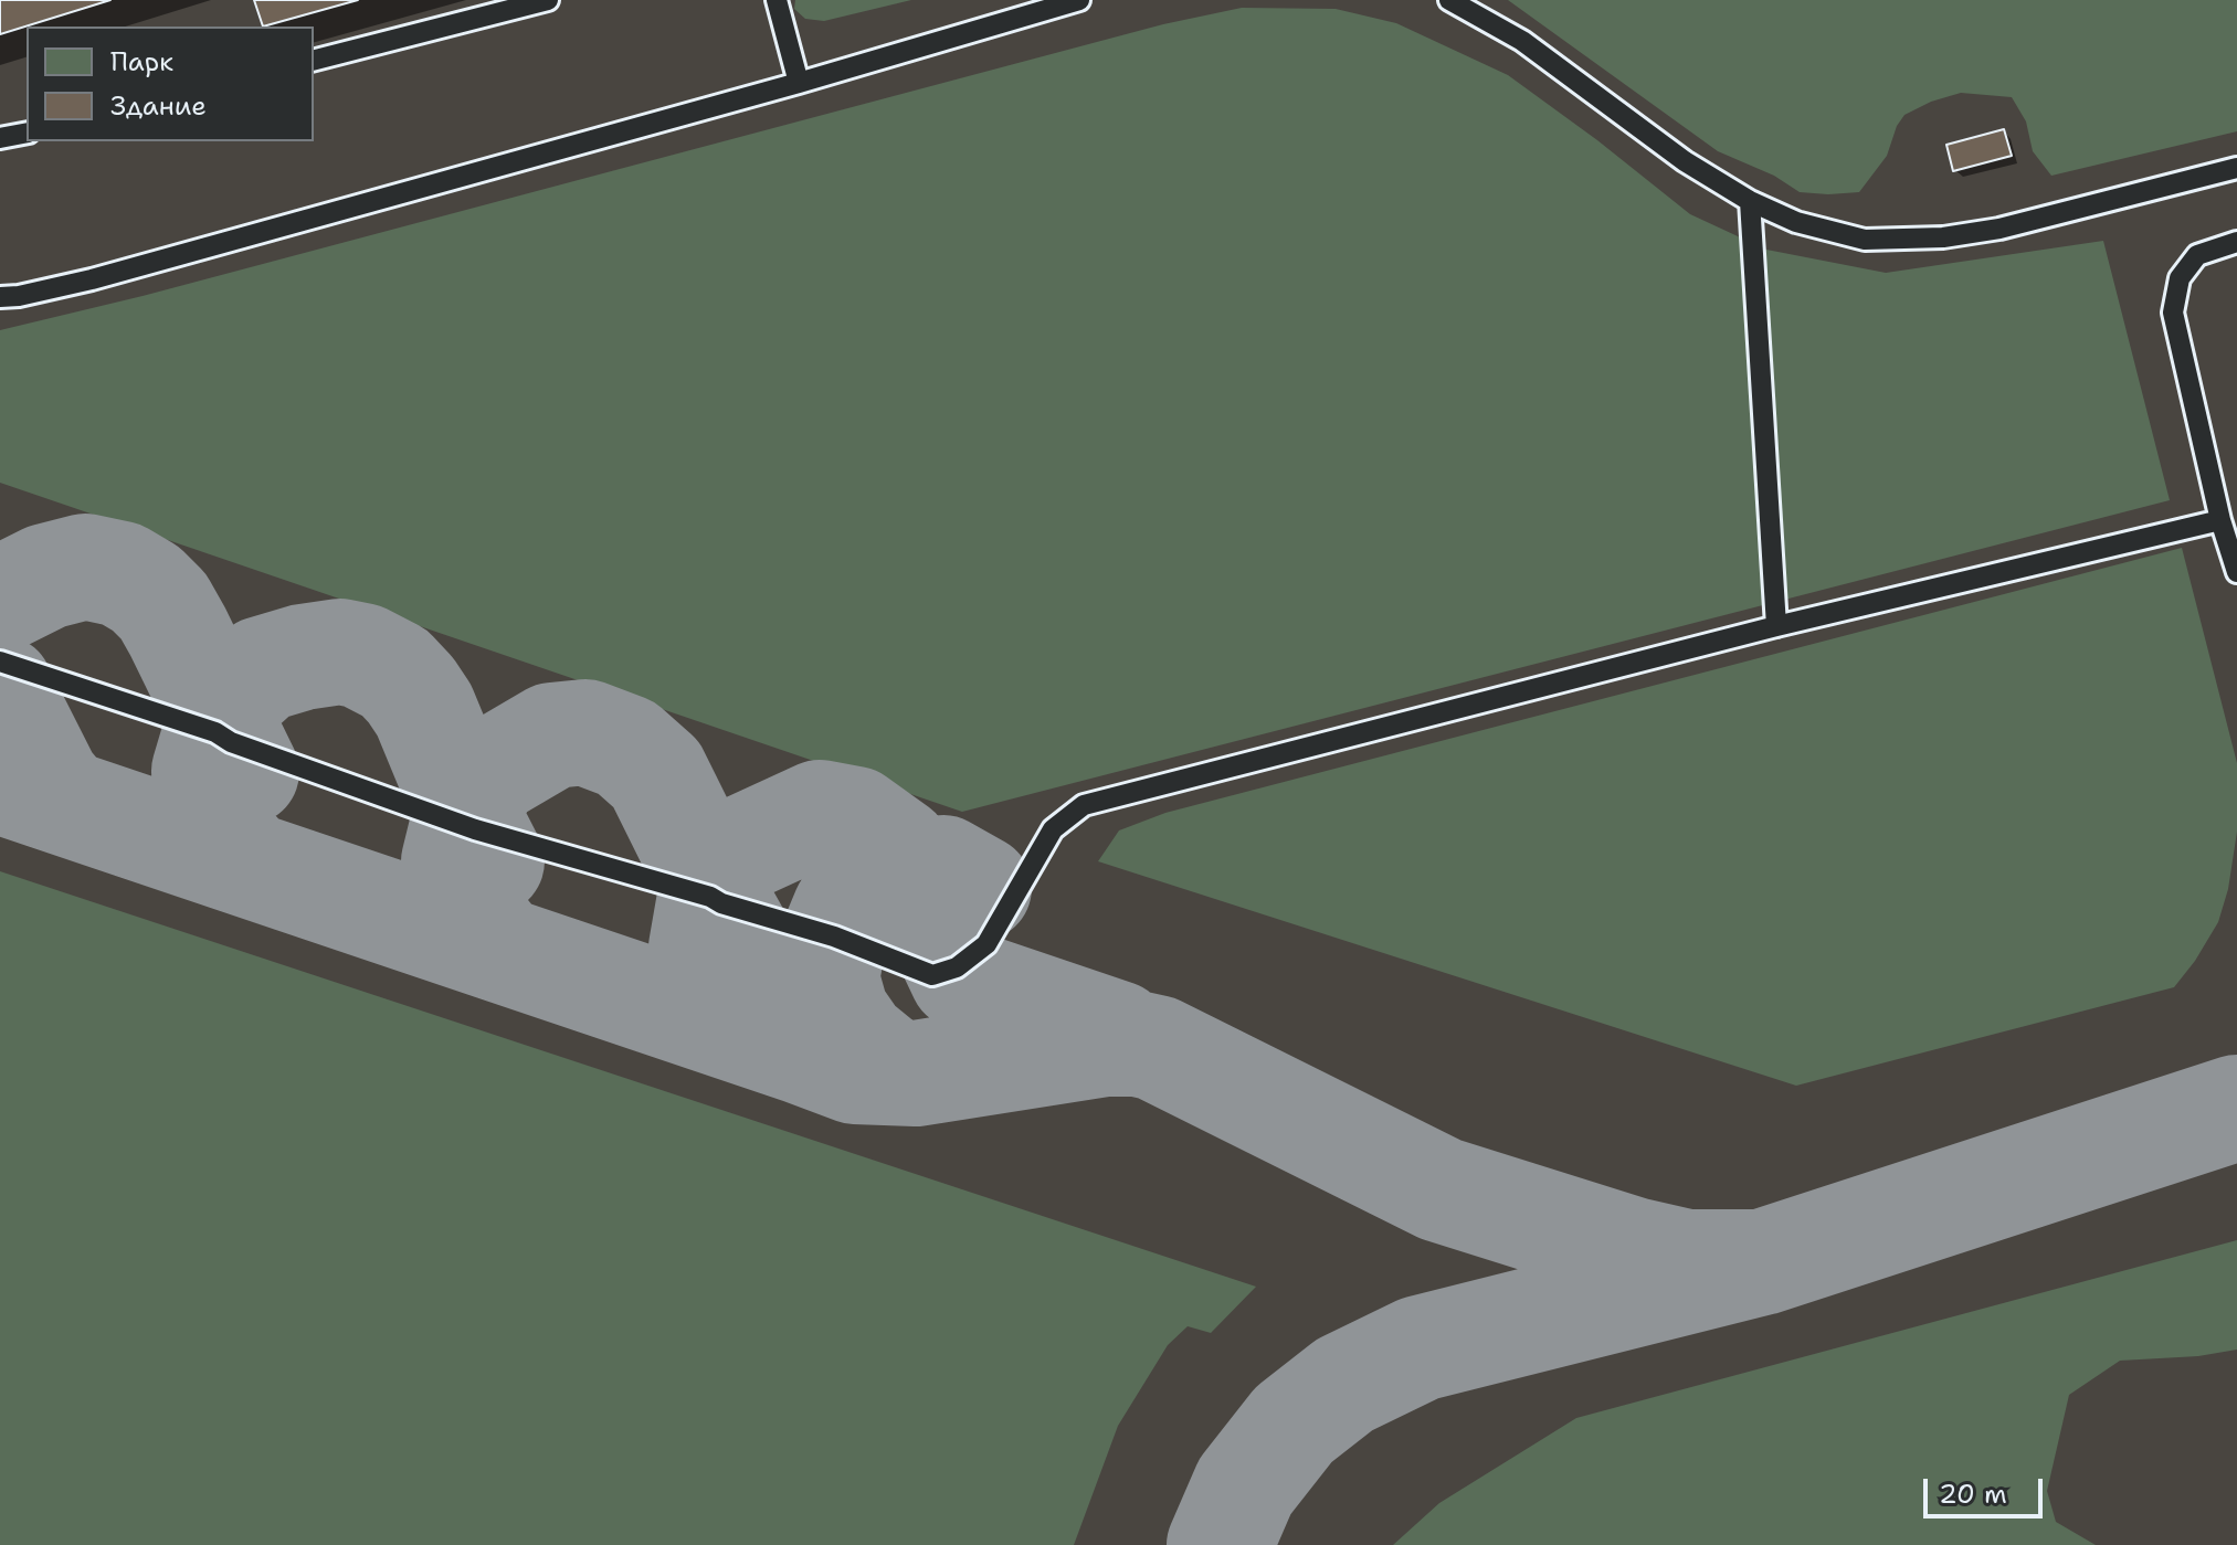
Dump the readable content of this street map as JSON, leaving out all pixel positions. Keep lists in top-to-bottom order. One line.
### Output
{"legend":["Парк","Здание"],"scale_bar":"20 m"}
